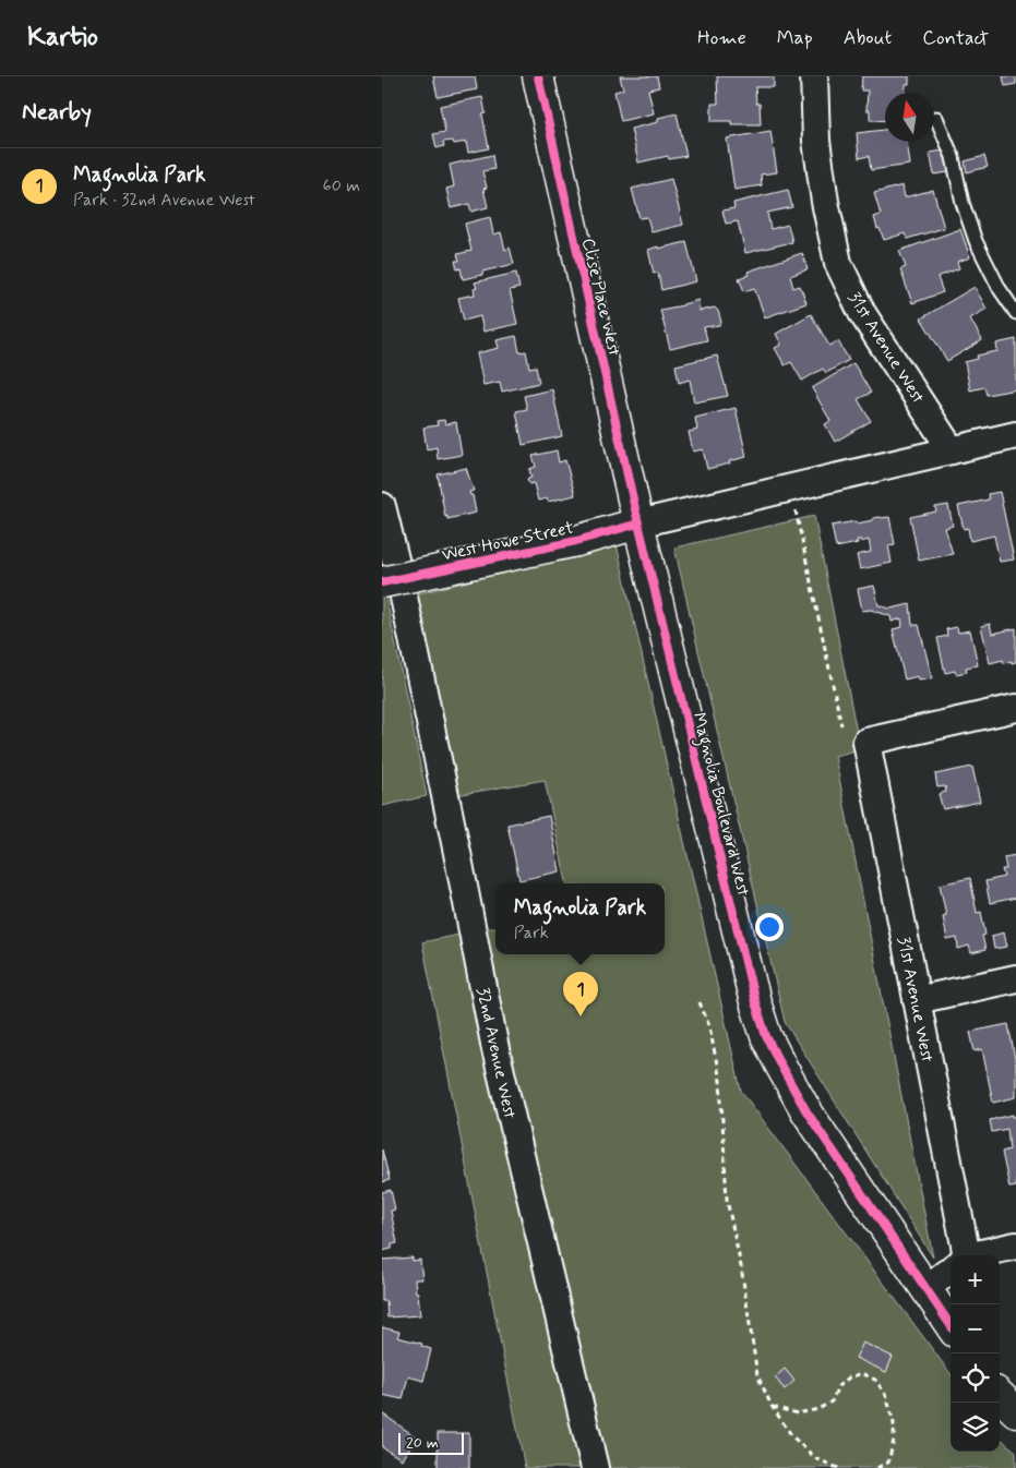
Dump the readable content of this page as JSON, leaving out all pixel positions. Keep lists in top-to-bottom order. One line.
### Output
{"streets":{"main road":["Clise Place West","West Howe Street","Magnolia Boulevard West"],"street":["31st Avenue West","32nd Avenue West"]},"crossings":[["Clise Place West","West Howe Street"],["Clise Place West","Magnolia Boulevard West"],["31st Avenue West","West Howe Street"],["West Howe Street","Magnolia Boulevard West"]],"scale_bar":"20 m","north":"top","page":{"header":"Kartio","nav":["Home","Map","About","Contact"],"heading":"Nearby","list":[{"mark":"1","name":"Magnolia Park","note":"Park · 32nd Avenue West","value":"60 m"}],"popup":["Magnolia Park","Park"],"pins":"1","map_buttons":["+","−"],"scale":"20 m"}}
